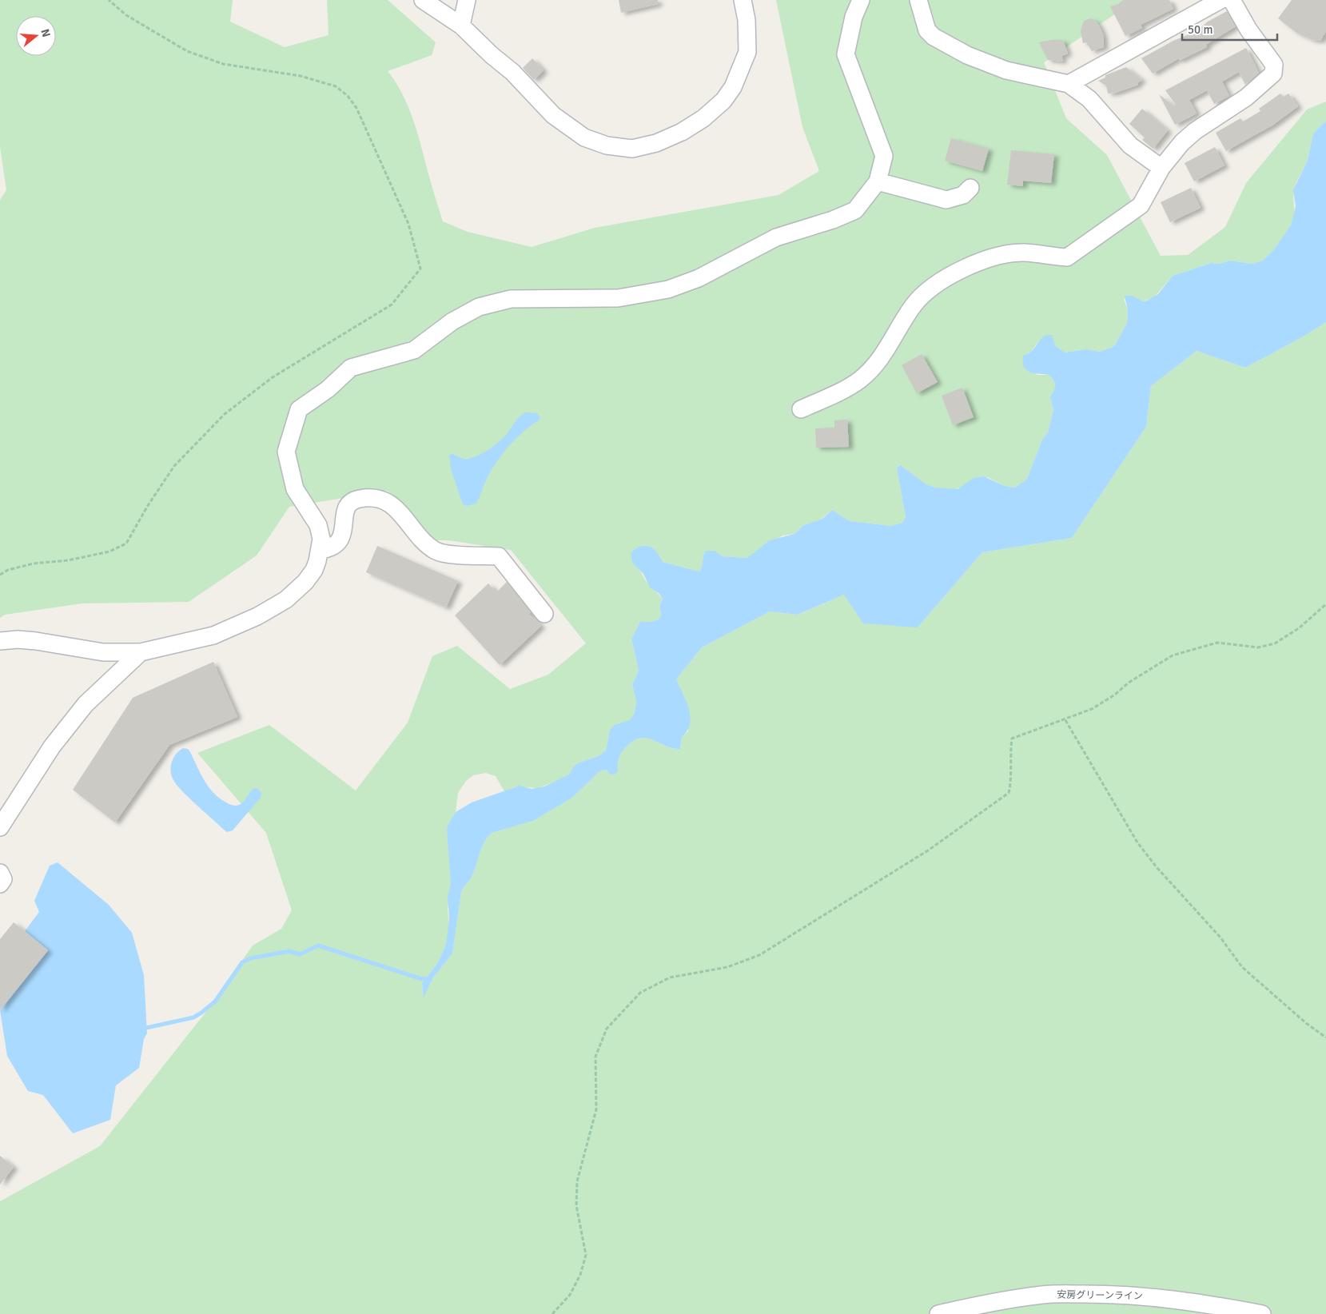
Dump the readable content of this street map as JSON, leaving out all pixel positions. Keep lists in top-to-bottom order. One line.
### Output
{"streets":{"street":["安房グリーンライン"]},"scale_bar":"50 m","north":"right"}
